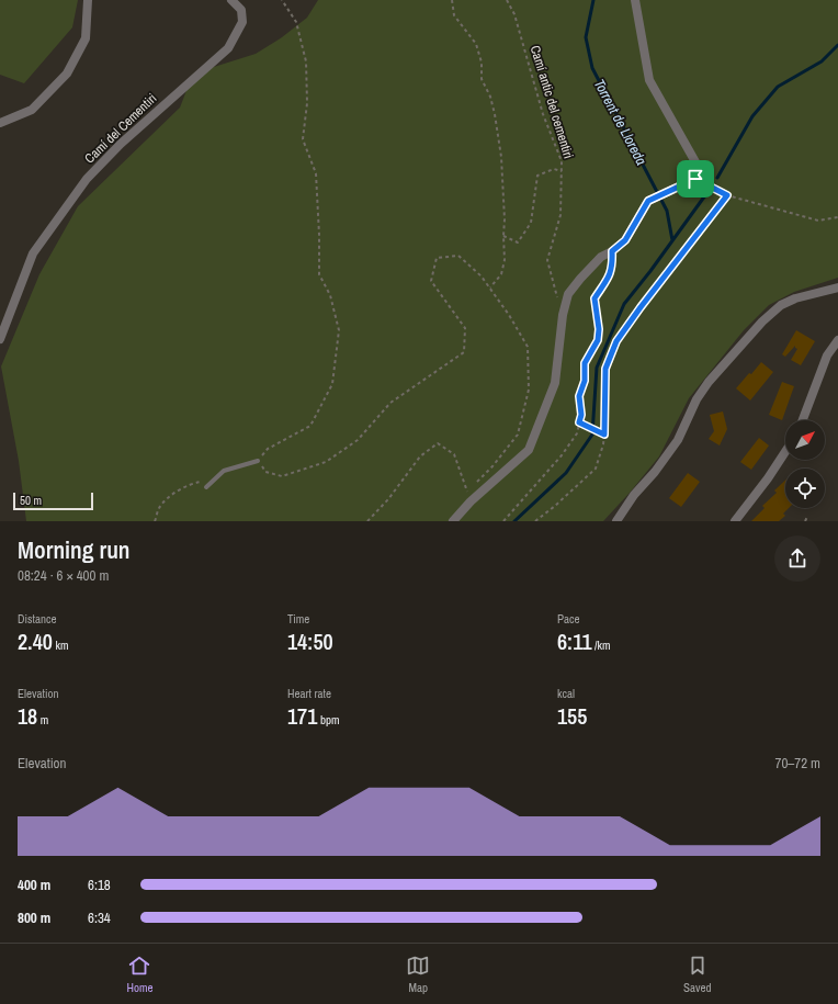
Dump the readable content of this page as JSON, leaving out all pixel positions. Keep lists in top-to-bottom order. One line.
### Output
{"streets":{"street":["Camí del Cementiri"],"path":["Camí antic del cementiri"]},"water":["Torrent de Lloreda"],"scale_bar":"50 m","north":"top right","page":{"scale":"50 m","heading":["Morning run","08:24 · 6 × 400 m"],"stats":[["Distance","2.40 km"],["Time","14:50"],["Pace","6:11 /km"],["Elevation","18 m"],["Heart rate","171 bpm"],["kcal","155"]],"chart":["Elevation","70–72 m"],"list":[{"name":"400 m","note":"6:18"},{"name":"800 m","note":"6:34"}],"tabs":["Home","Map","Saved"]}}
